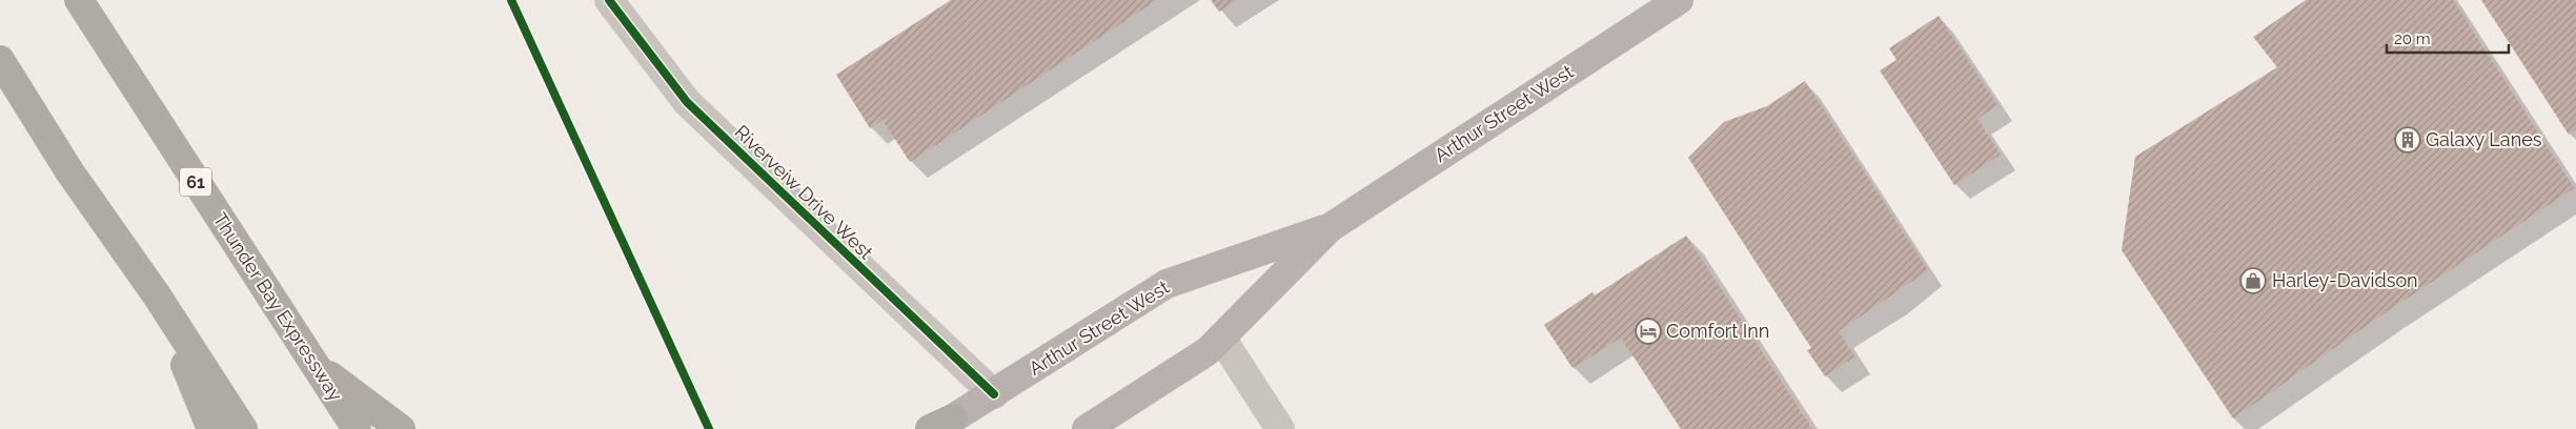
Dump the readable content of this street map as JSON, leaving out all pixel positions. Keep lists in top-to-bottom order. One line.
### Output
{"streets":{"highway":["61","Thunder Bay Expressway"],"main road":["Arthur Street West"],"street":["Riverveiw Drive West"]},"crossings":[["Arthur Street West","Riverveiw Drive West"]],"places":{"building":["Galaxy Lanes"],"shop":["Harley-Davidson"],"hotel":["Comfort Inn"]},"scale_bar":"20 m"}
